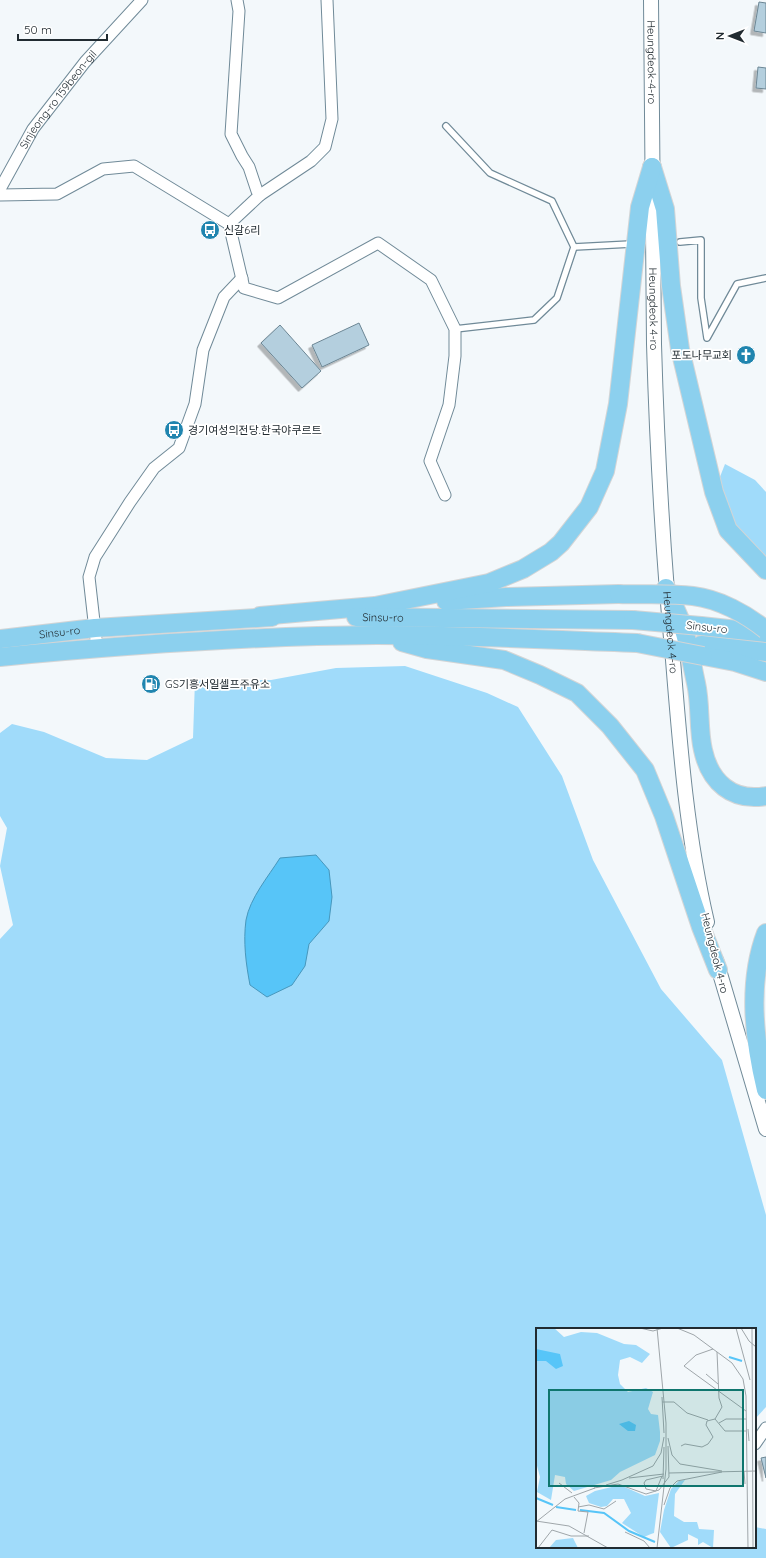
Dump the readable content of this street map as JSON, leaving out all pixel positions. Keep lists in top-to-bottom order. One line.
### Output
{"streets":{"main road":["Sinsu-ro"],"street":["Heungdeok-4-ro","Sinjeong-ro 159beon-gil","Heungdeok 4-ro"]},"crossings":[["Heungdeok-4-ro","Heungdeok 4-ro"]],"places":{"bus stop":["신갈6리","경기여성의전당.한국야쿠르트"],"church":["포도나무교회"],"fuel station":["GS기흥서일셀프주유소"]},"scale_bar":"50 m","north":"left"}
